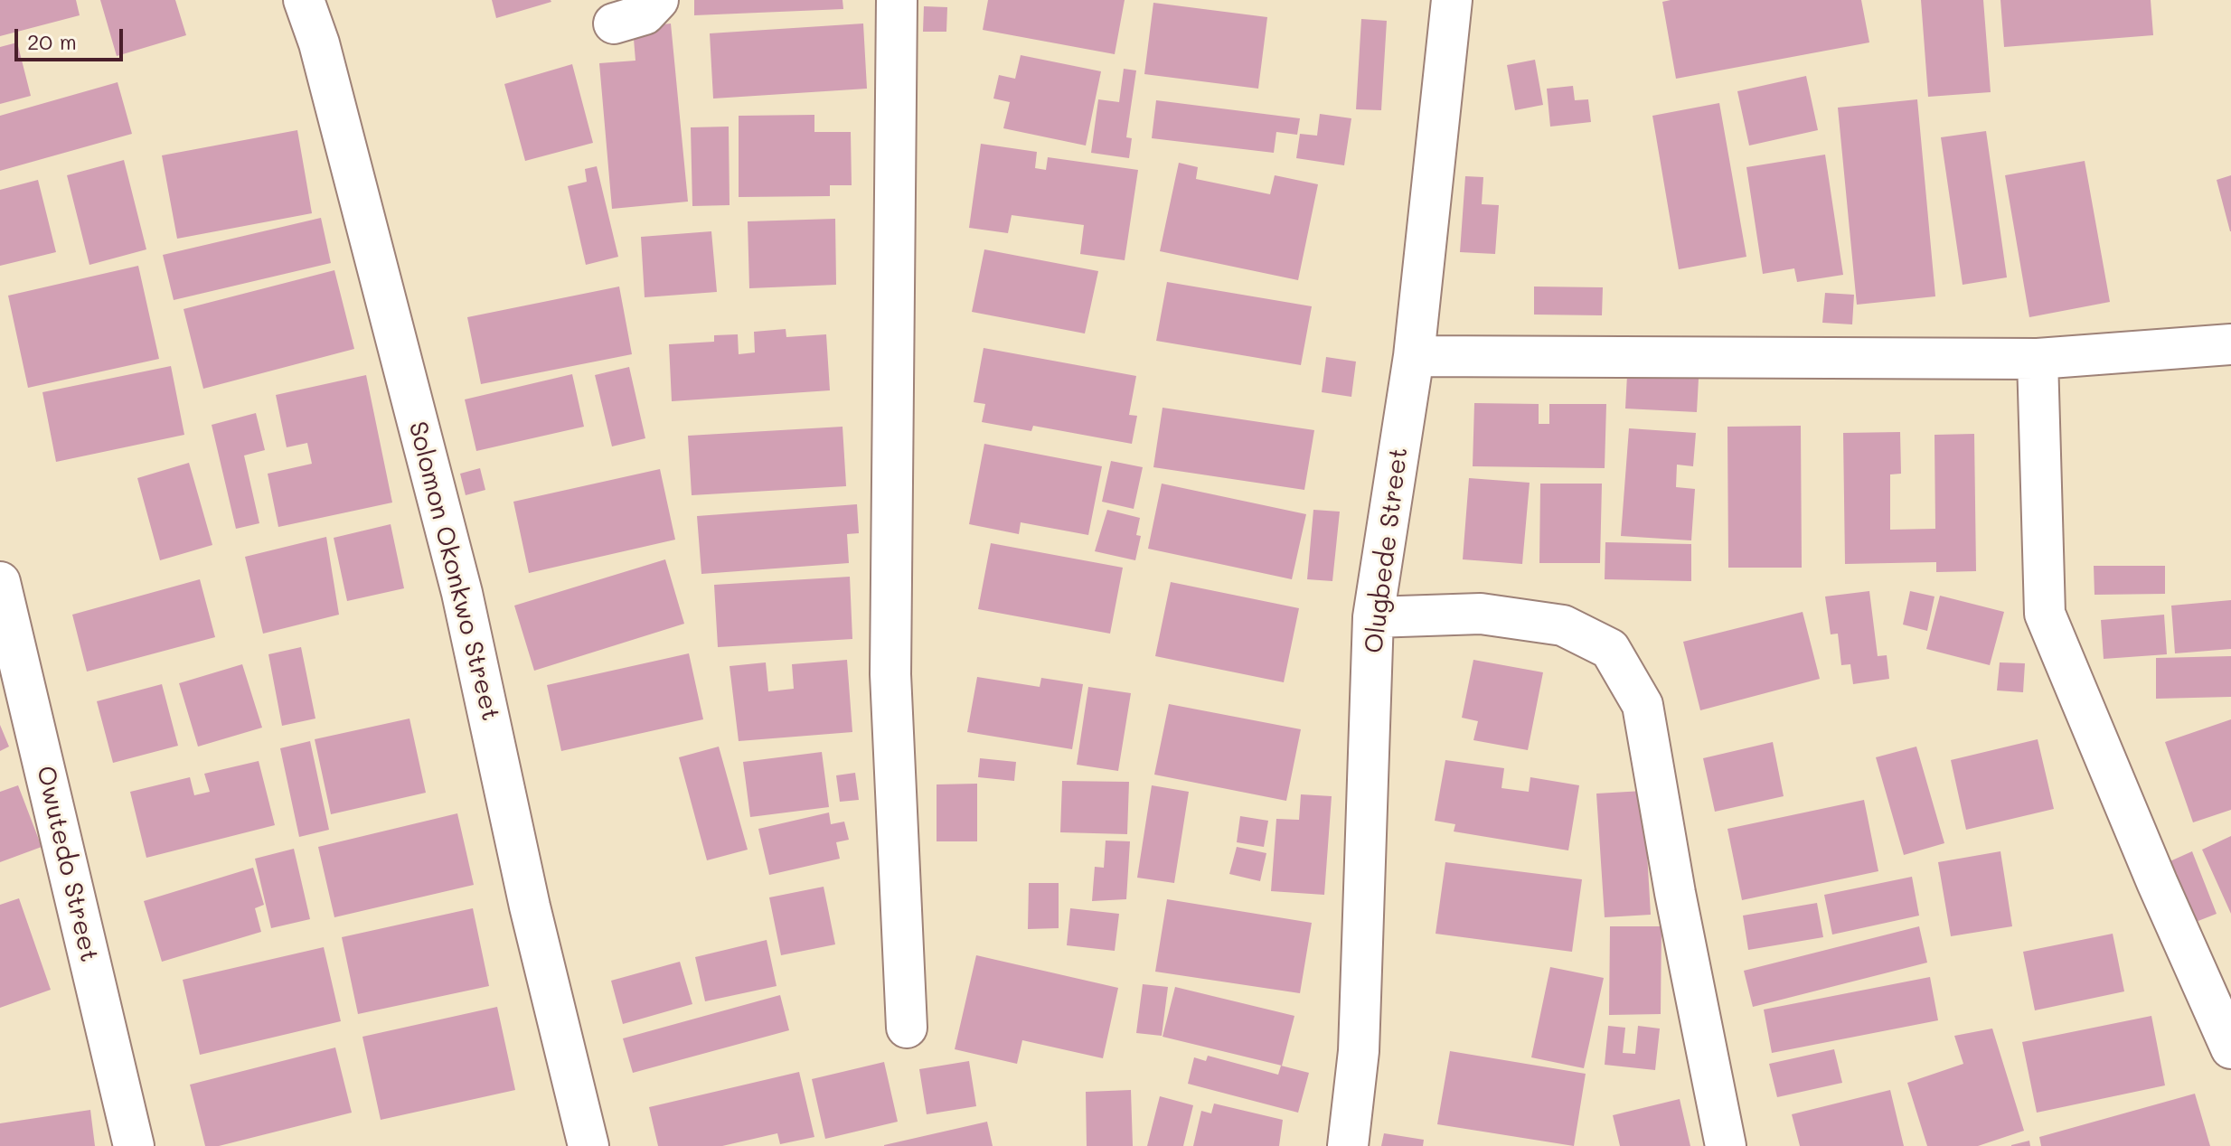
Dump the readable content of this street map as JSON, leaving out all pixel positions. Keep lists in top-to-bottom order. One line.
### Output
{"streets":{"street":["Olugbede Street","Solomon Okonkwo Street","Owutedo Street"]},"scale_bar":"20 m"}
